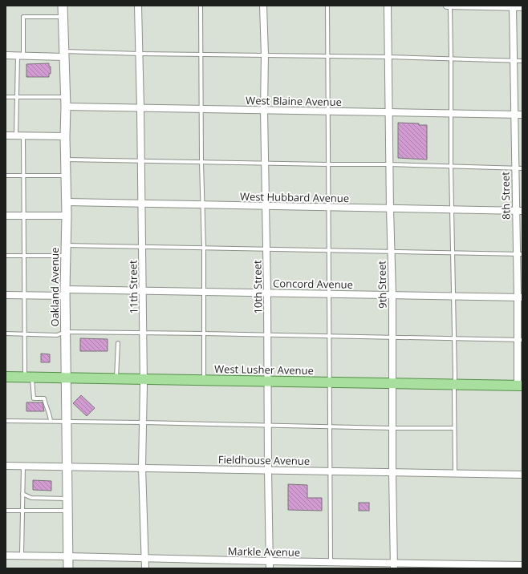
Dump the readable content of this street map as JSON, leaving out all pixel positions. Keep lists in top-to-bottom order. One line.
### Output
{"streets":{"main road":["West Lusher Avenue"],"street":["West Blaine Avenue","8th Street","West Hubbard Avenue","Concord Avenue","9th Street","Oakland Avenue","11th Street","10th Street","Fieldhouse Avenue","Markle Avenue"]},"crossings":[["West Blaine Avenue","8th Street"],["West Blaine Avenue","9th Street"],["West Blaine Avenue","Oakland Avenue"],["West Blaine Avenue","11th Street"],["West Blaine Avenue","10th Street"],["8th Street","West Hubbard Avenue"],["8th Street","Concord Avenue"],["8th Street","West Lusher Avenue"],["West Hubbard Avenue","9th Street"],["West Hubbard Avenue","Oakland Avenue"],["West Hubbard Avenue","11th Street"],["West Hubbard Avenue","10th Street"],["Concord Avenue","9th Street"],["Concord Avenue","Oakland Avenue"],["Concord Avenue","11th Street"],["Concord Avenue","10th Street"],["9th Street","West Lusher Avenue"],["9th Street","Fieldhouse Avenue"],["9th Street","Markle Avenue"],["Oakland Avenue","West Lusher Avenue"],["Oakland Avenue","Fieldhouse Avenue"],["Oakland Avenue","Markle Avenue"],["11th Street","West Lusher Avenue"],["11th Street","Fieldhouse Avenue"],["11th Street","Markle Avenue"],["10th Street","West Lusher Avenue"],["10th Street","Fieldhouse Avenue"],["10th Street","Markle Avenue"]]}
